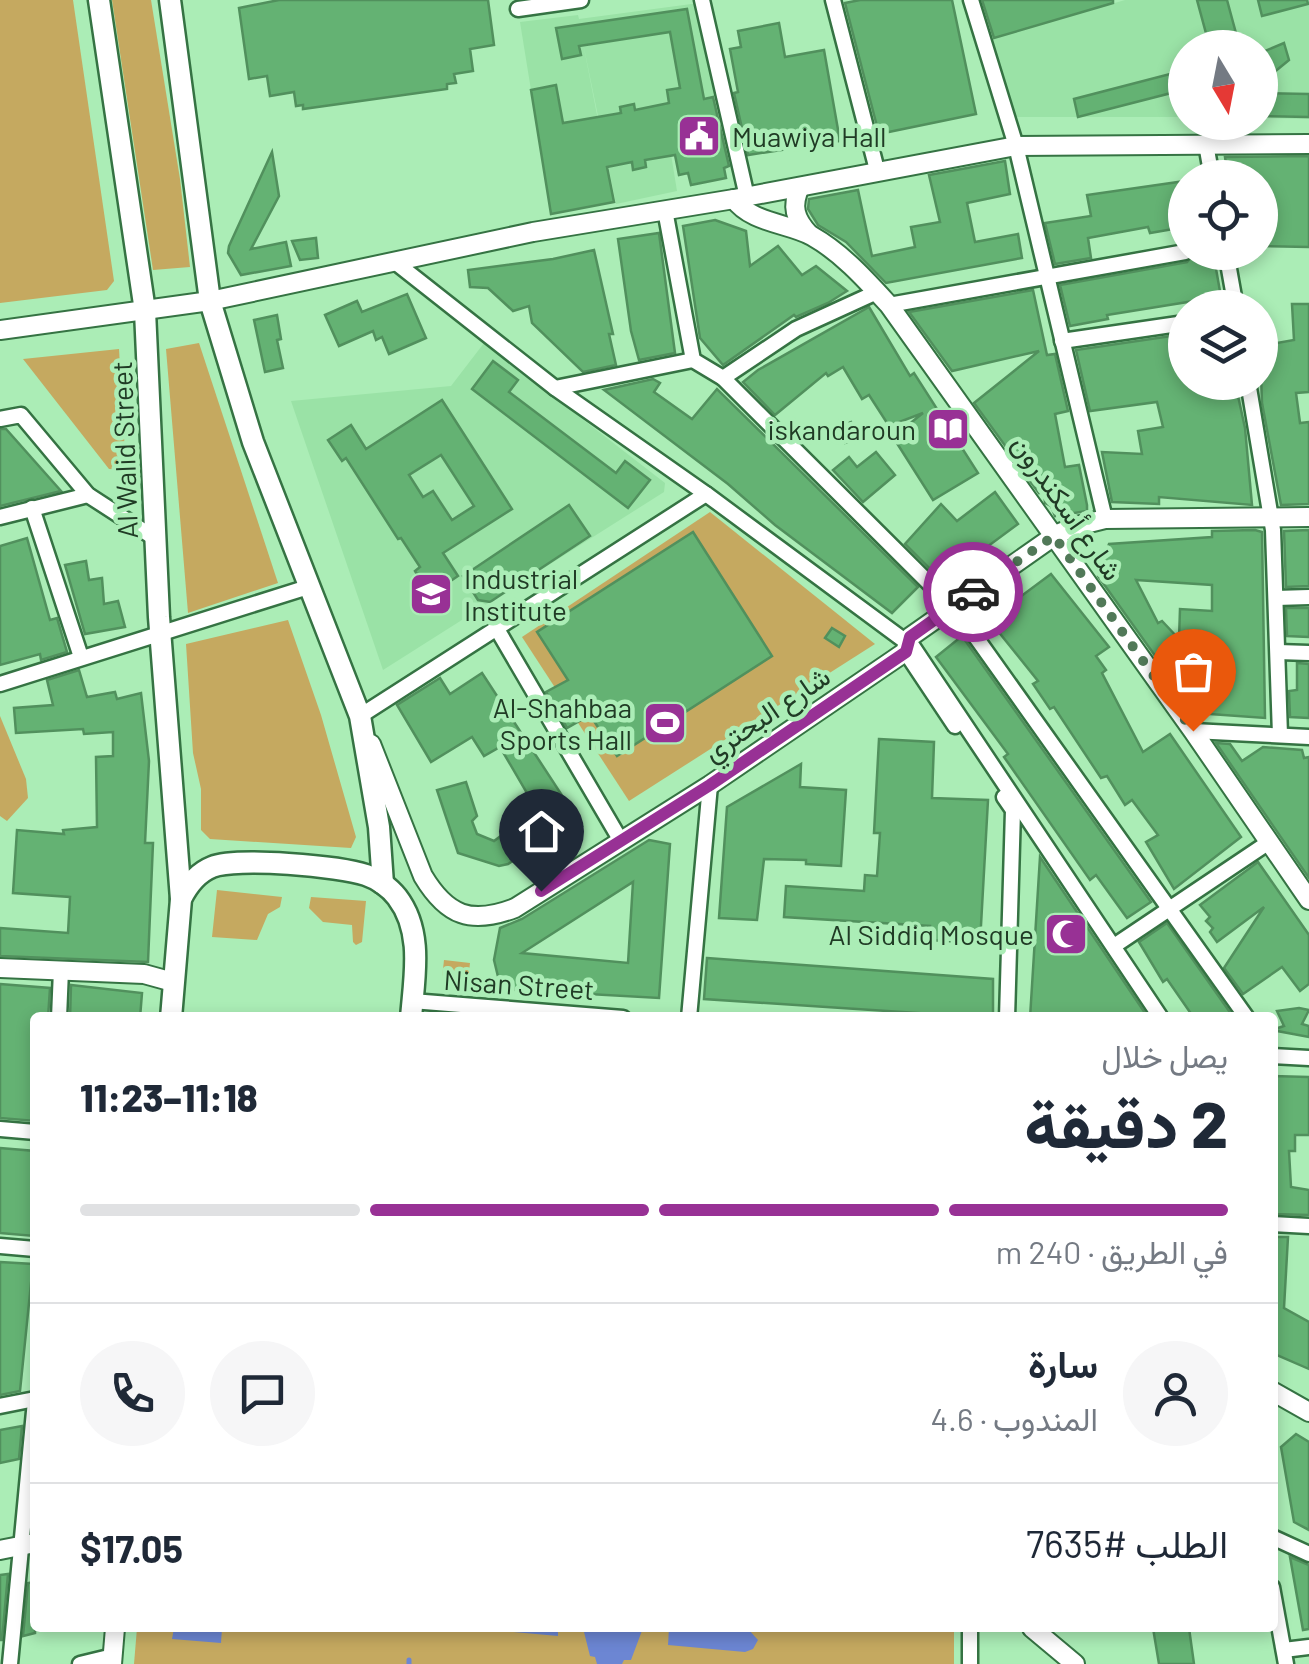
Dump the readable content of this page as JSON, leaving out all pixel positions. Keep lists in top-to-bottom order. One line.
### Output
{"streets":{"main road":["Al Walid Street","شارع أسكندرون","شارع البحتري"],"street":["Nisan Street"]},"crossings":[["شارع أسكندرون","شارع البحتري"]],"places":{"public building":["Muawiya Hall"],"library":["iskandaroun"],"school or university":["Industrial Institute"],"sports":["Al-Shahbaa Sports Hall"],"mosque":["Al Siddiq Mosque"]},"north":"bottom","page":{"heading":["2 دقيقة","يصل خلال","11:18–11:23"],"panel":["سارة","المندوب · 4.6","الطلب #7635","$17.05"],"bar":"في الطريق · 240 m"}}
